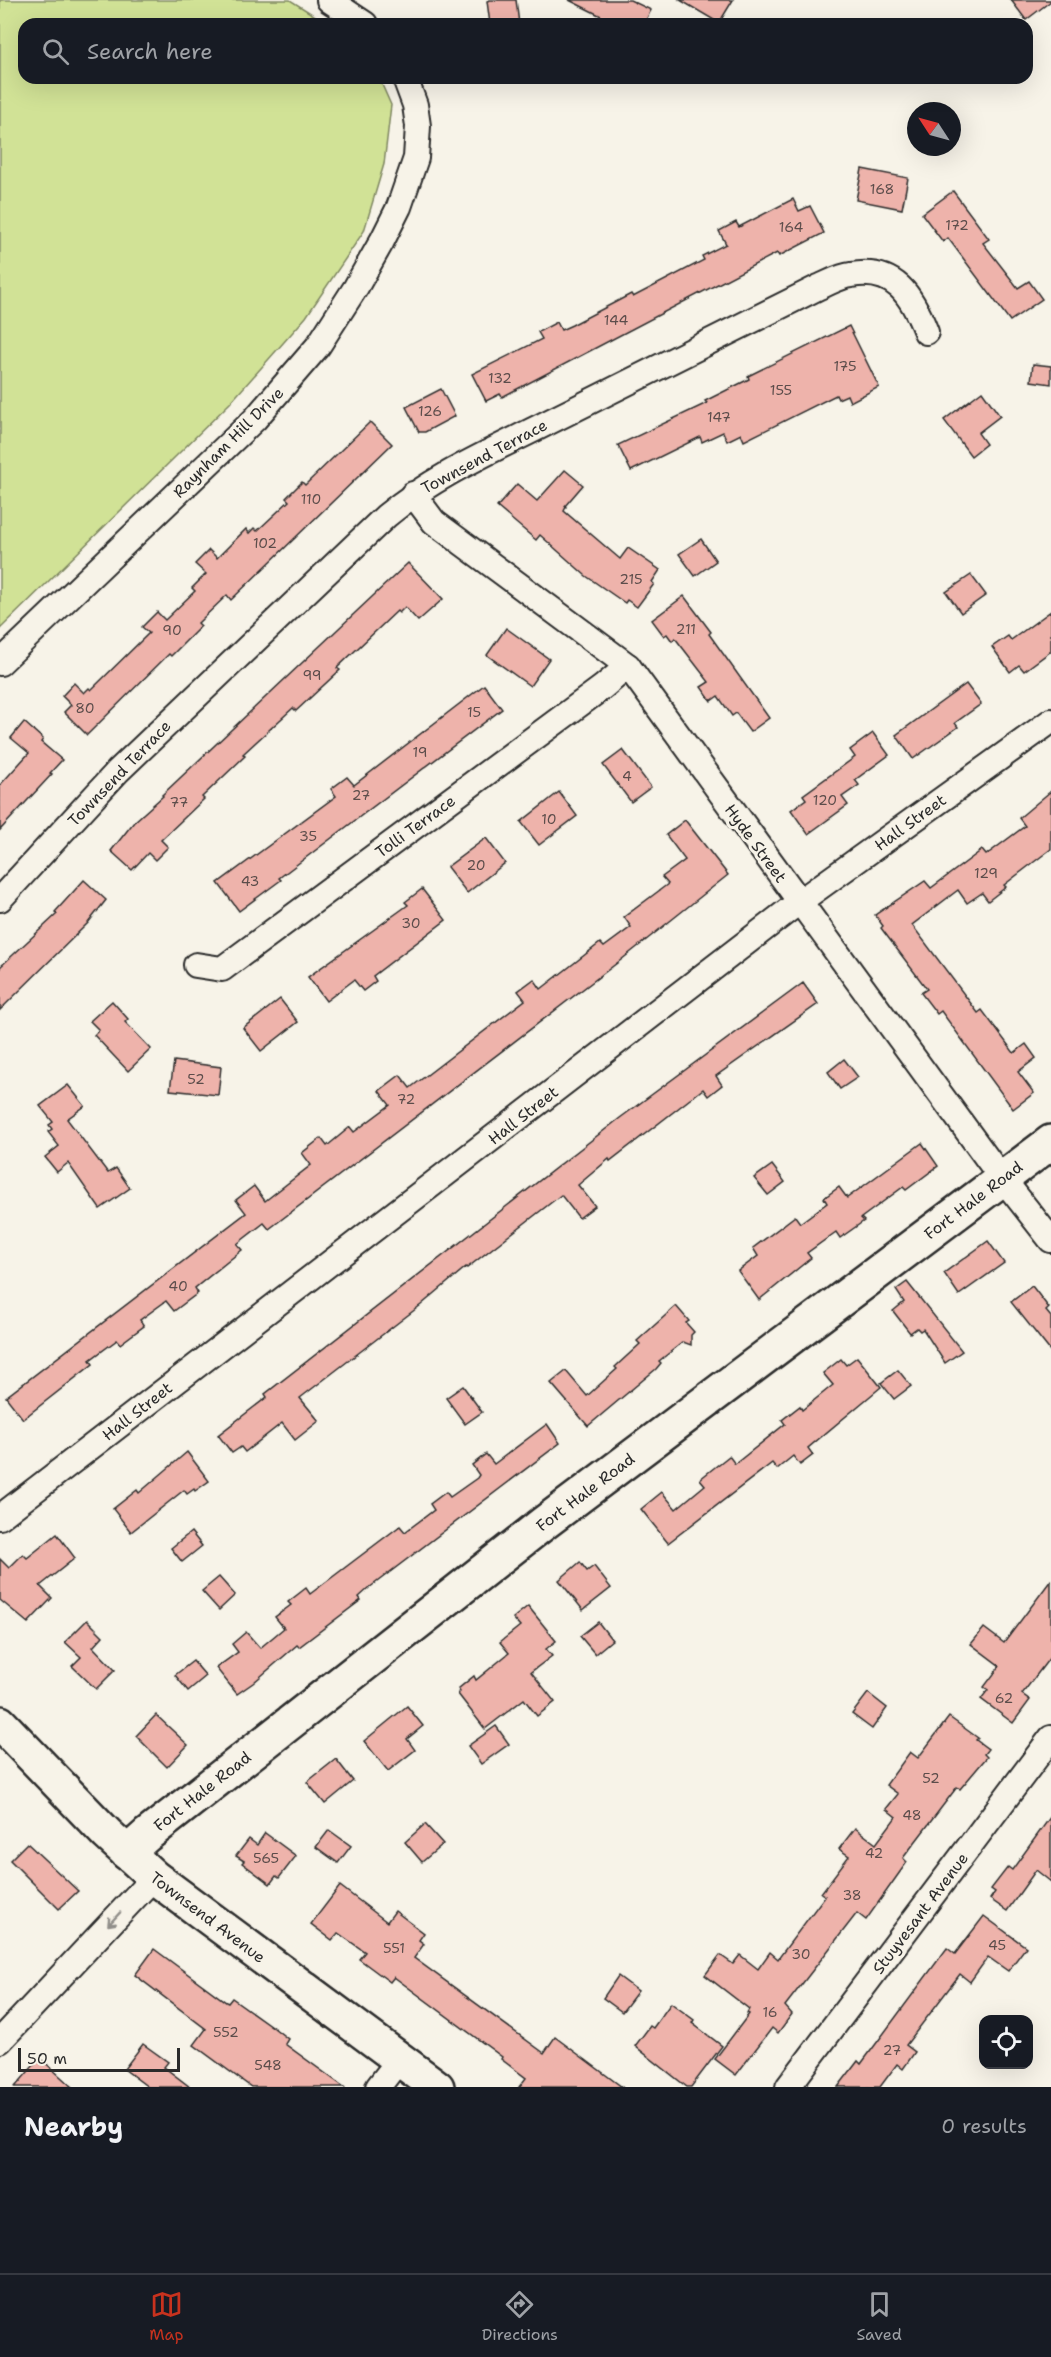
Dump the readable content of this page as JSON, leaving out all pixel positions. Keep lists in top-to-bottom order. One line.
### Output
{"streets":{"street":["Raynham Hill Drive","Townsend Terrace","Hall Street","Tolli Terrace","Hyde Street","Fort Hale Road","Stuyvesant Avenue","Townsend Avenue"]},"crossings":[["Townsend Terrace","Hyde Street"],["Hall Street","Hyde Street"],["Tolli Terrace","Hyde Street"],["Hyde Street","Fort Hale Road"],["Fort Hale Road","Townsend Avenue"]],"house_numbers":["168","172","164","144","175","132","155","126","147","110","102","215","211","90","99","80","15","19","4","27","120","77","10","35","20","129","43","30","52","72","40","62","52","48","42","565","38","45","551","30","16","552","27","548"],"scale_bar":"50 m","north":"top left","page":{"search":"Search here","scale":"50 m","heading":["Nearby","0 results"],"nav":["Map","Directions","Saved"]}}
